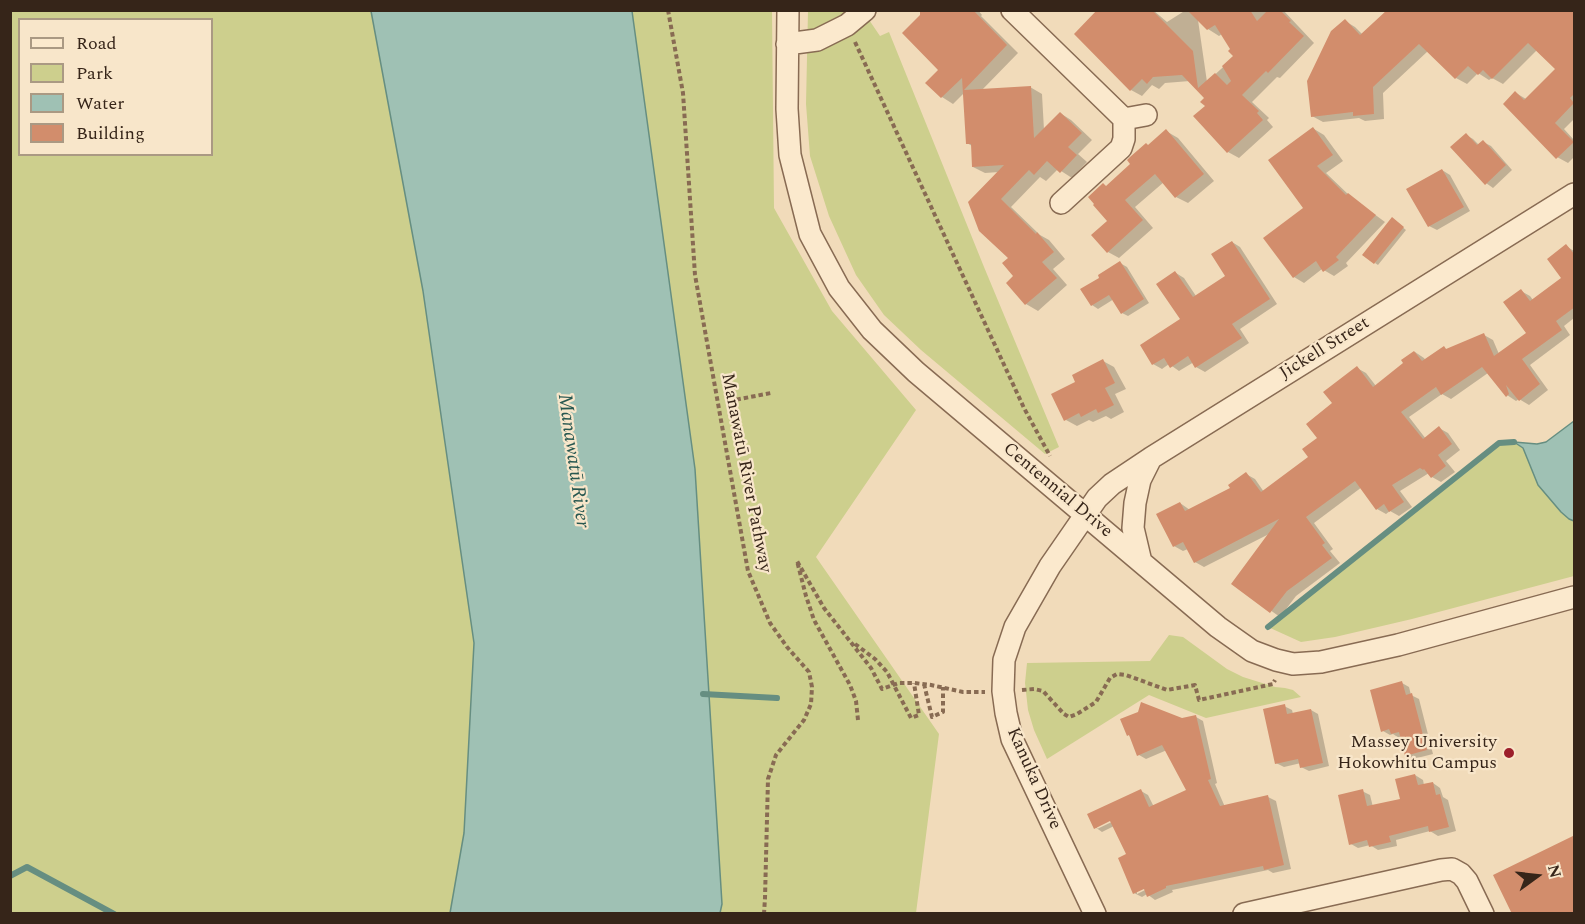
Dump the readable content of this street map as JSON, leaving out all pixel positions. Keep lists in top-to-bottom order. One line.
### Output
{"streets":{"street":["Jickell Street","Centennial Drive","Kanuka Drive"],"path":["Manawatū River Pathway"]},"crossings":[["Jickell Street","Centennial Drive"],["Jickell Street","Kanuka Drive"],["Centennial Drive","Kanuka Drive"]],"water":["Manawatū River"],"places":["Massey University Hokowhitu Campus"],"legend":["Road","Park","Water","Building"],"north":"right"}
